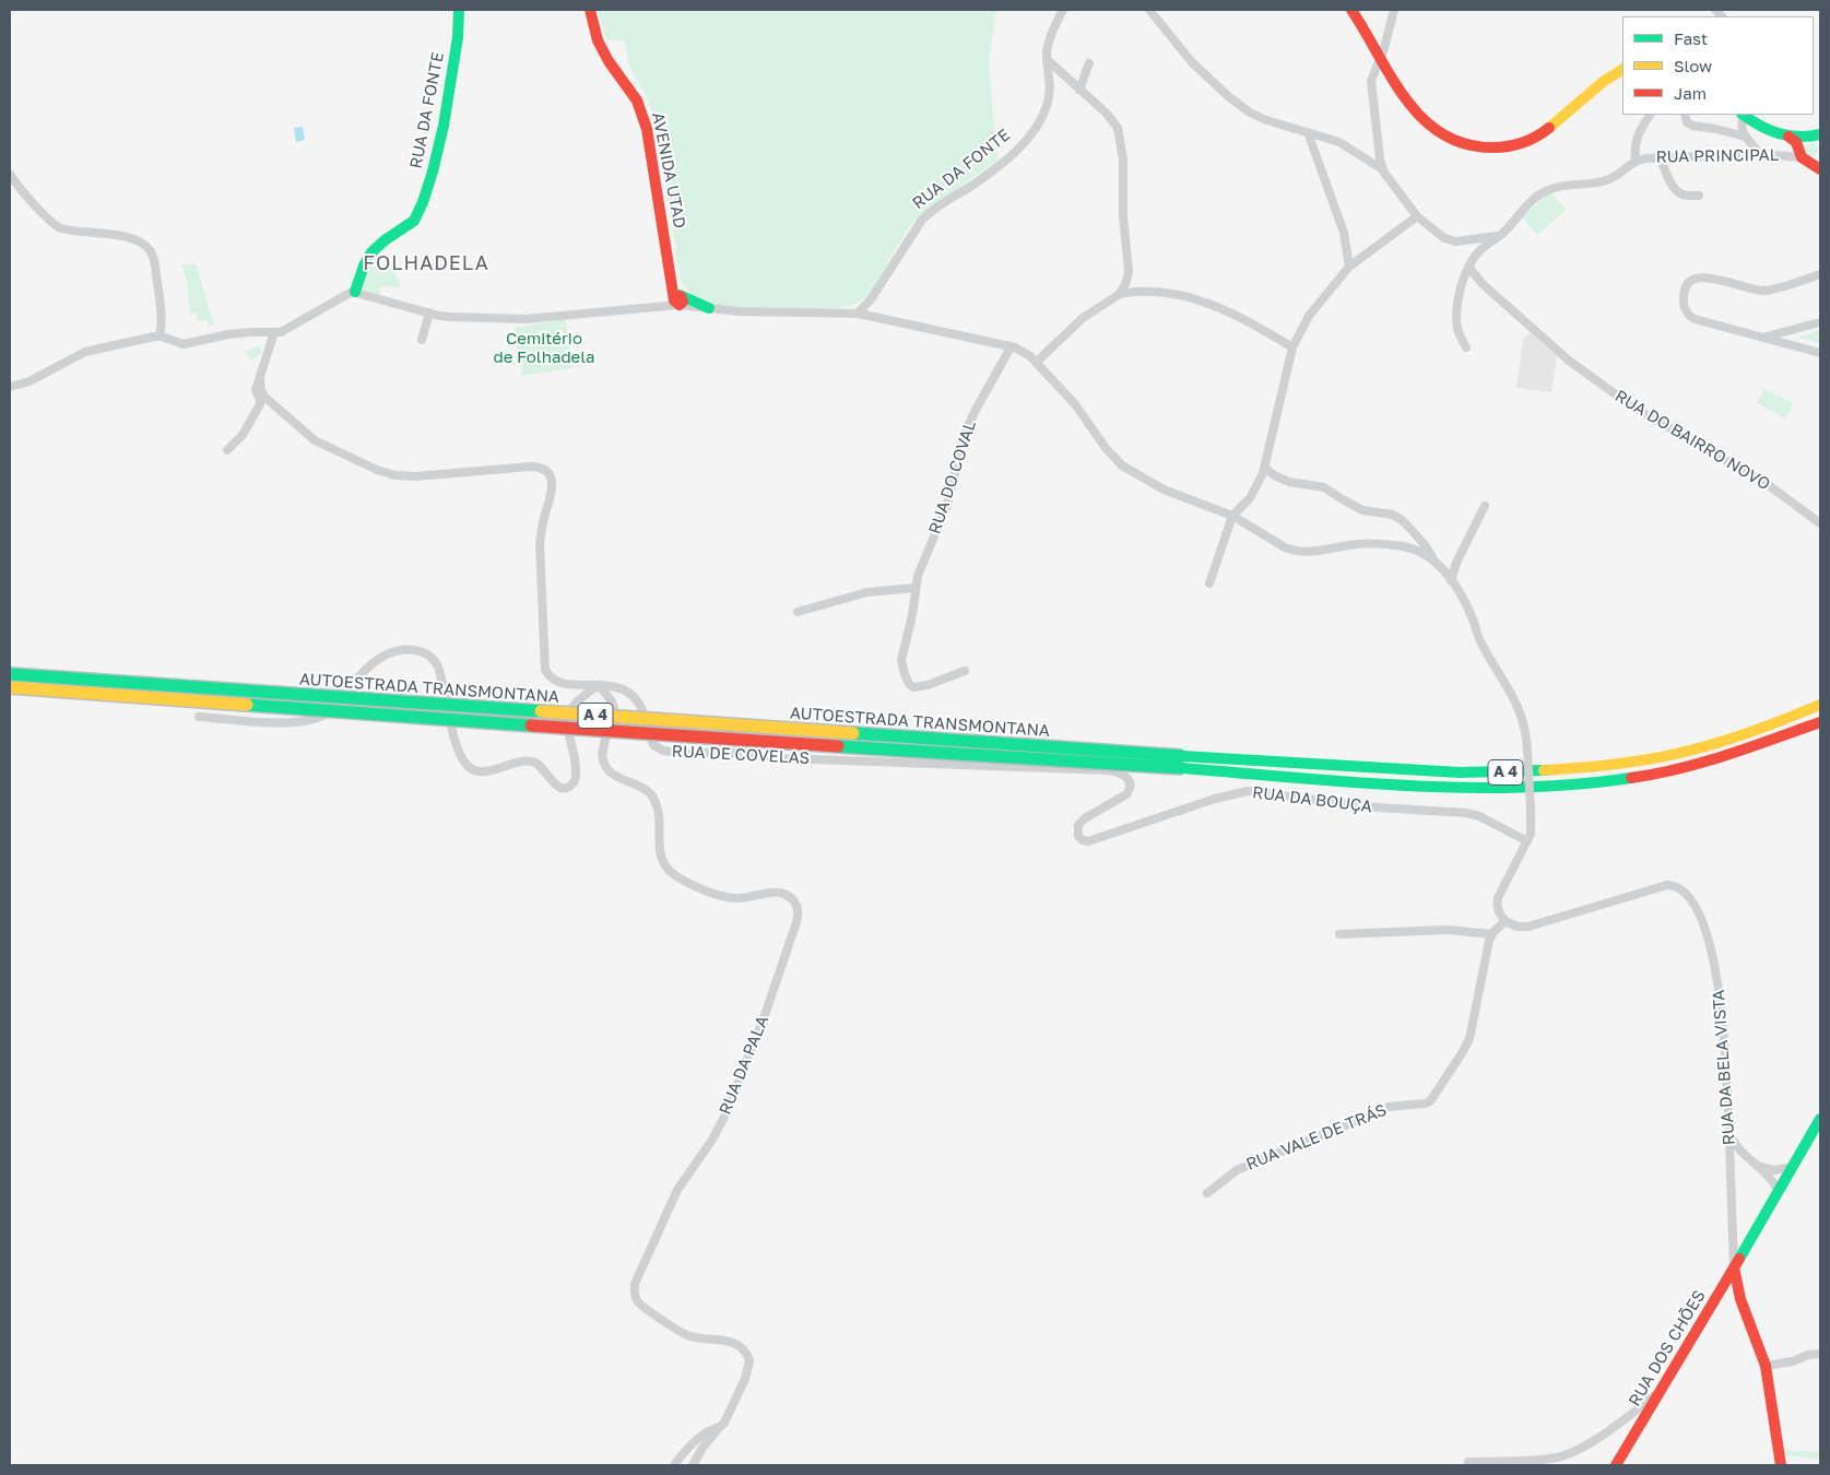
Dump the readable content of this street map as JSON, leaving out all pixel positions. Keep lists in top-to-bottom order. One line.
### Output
{"streets":{"main road":["RUA DA FONTE","AVENIDA UTAD","AUTOESTRADA TRANSMONTANA","A 4","RUA DOS CHÕES"],"street":["RUA PRINCIPAL","RUA DO BAIRRO NOVO","RUA DO COVAL","RUA DE COVELAS","RUA DA BOUÇA","RUA DA PALA","RUA DA BELA VISTA","RUA VALE DE TRÁS"]},"crossings":[["RUA PRINCIPAL","RUA DO BAIRRO NOVO"],["RUA DE COVELAS","RUA DA BOUÇA"],["RUA DE COVELAS","RUA DA PALA"],["RUA DA BELA VISTA","RUA VALE DE TRÁS"],["RUA DA BELA VISTA","RUA DOS CHÕES"]],"districts":["FOLHADELA"],"parks":["Cemitério de Folhadela"],"legend":["Fast","Slow","Jam"]}
